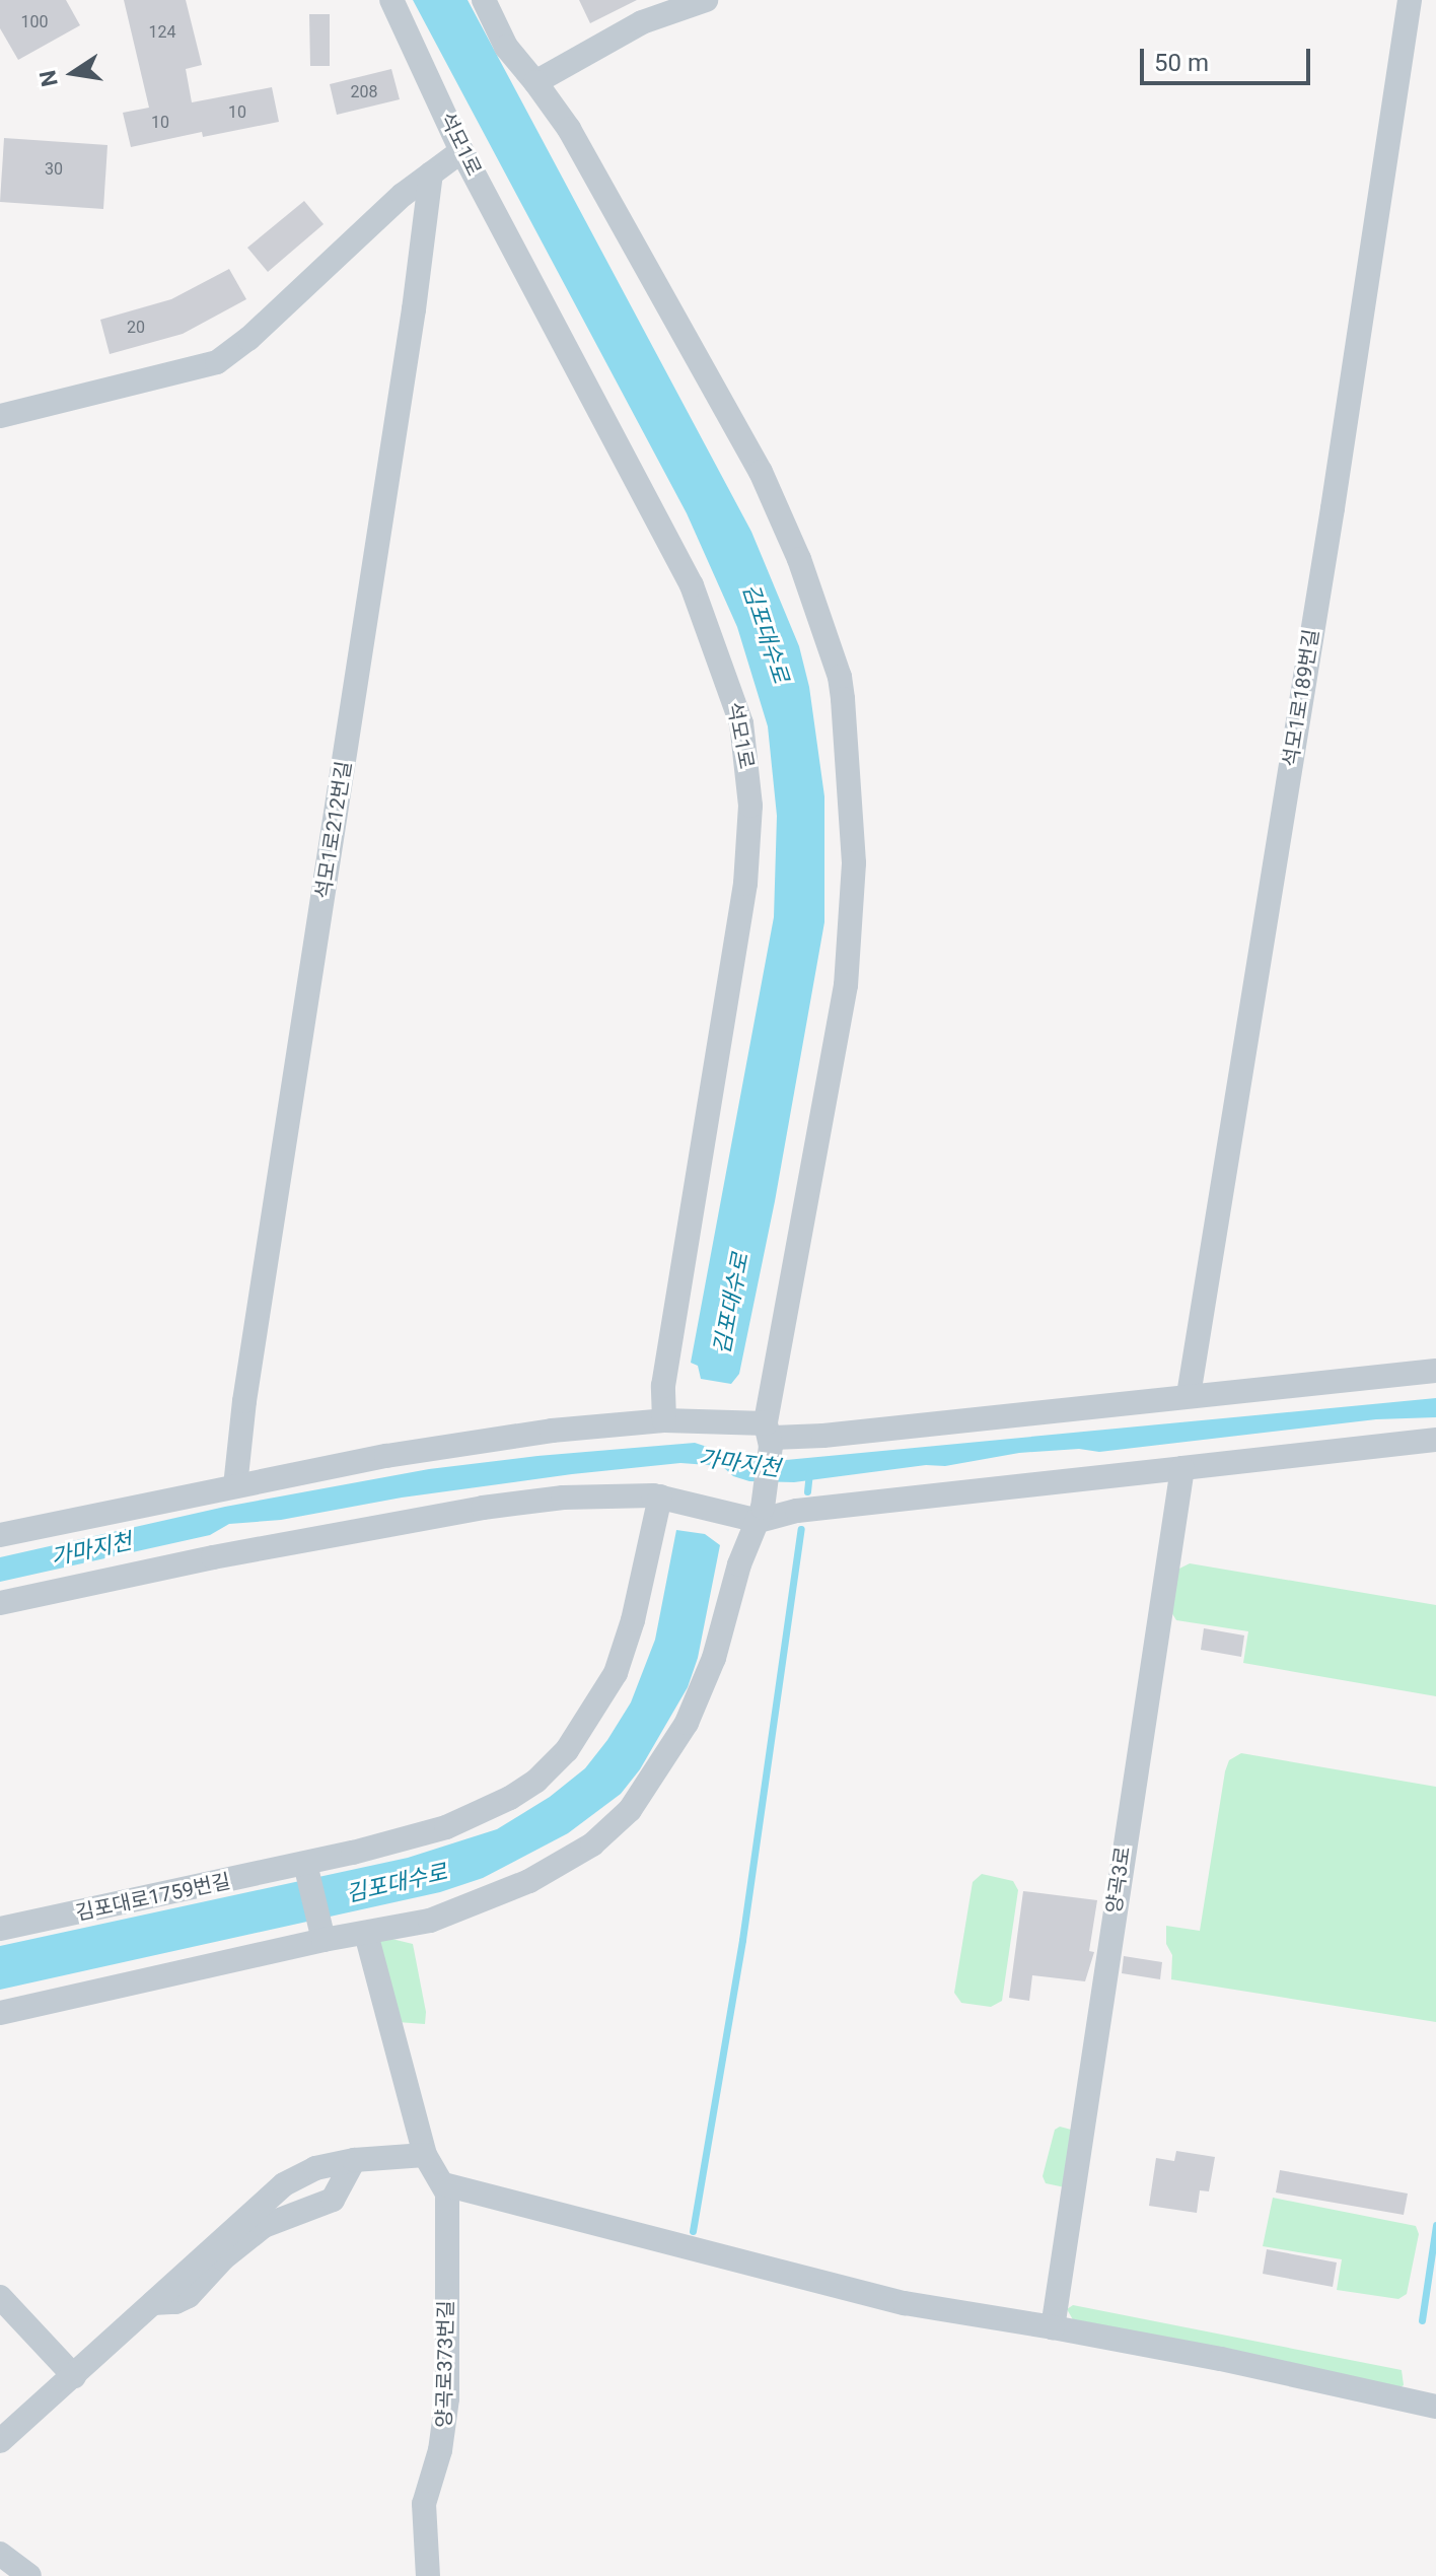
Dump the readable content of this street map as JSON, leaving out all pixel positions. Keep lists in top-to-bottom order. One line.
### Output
{"streets":{"lane":["석모1로","석모1로189번길","석모1로212번길","양곡3로","김포대로1759번길","양곡로373번길"]},"water":["김포대수로","가마지천"],"house_numbers":["100","124","208","10","10","30","20"],"scale_bar":"50 m","north":"left"}
